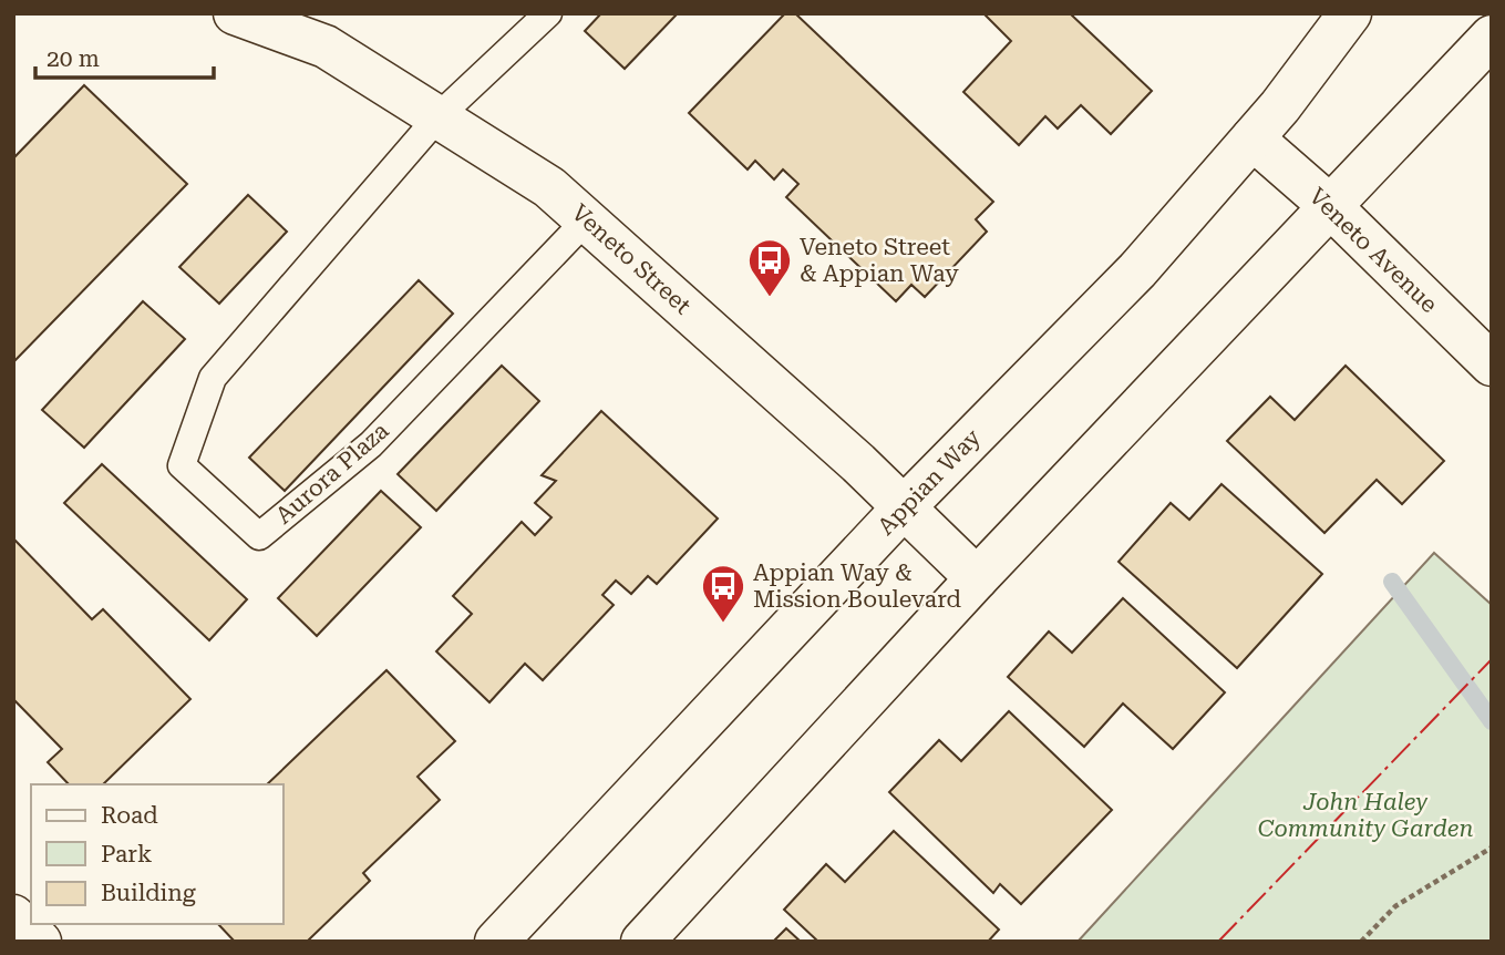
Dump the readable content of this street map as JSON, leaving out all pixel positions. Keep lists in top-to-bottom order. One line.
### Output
{"streets":{"street":["Veneto Avenue","Veneto Street","Appian Way"],"lane":["Aurora Plaza"]},"crossings":[["Veneto Avenue","Appian Way"],["Veneto Street","Aurora Plaza"],["Veneto Street","Appian Way"]],"parks":["John Haley Community Garden"],"places":{"bus stop":["Veneto Street & Appian Way","Appian Way & Mission Boulevard"]},"legend":["Road","Park","Building"],"scale_bar":"20 m"}
